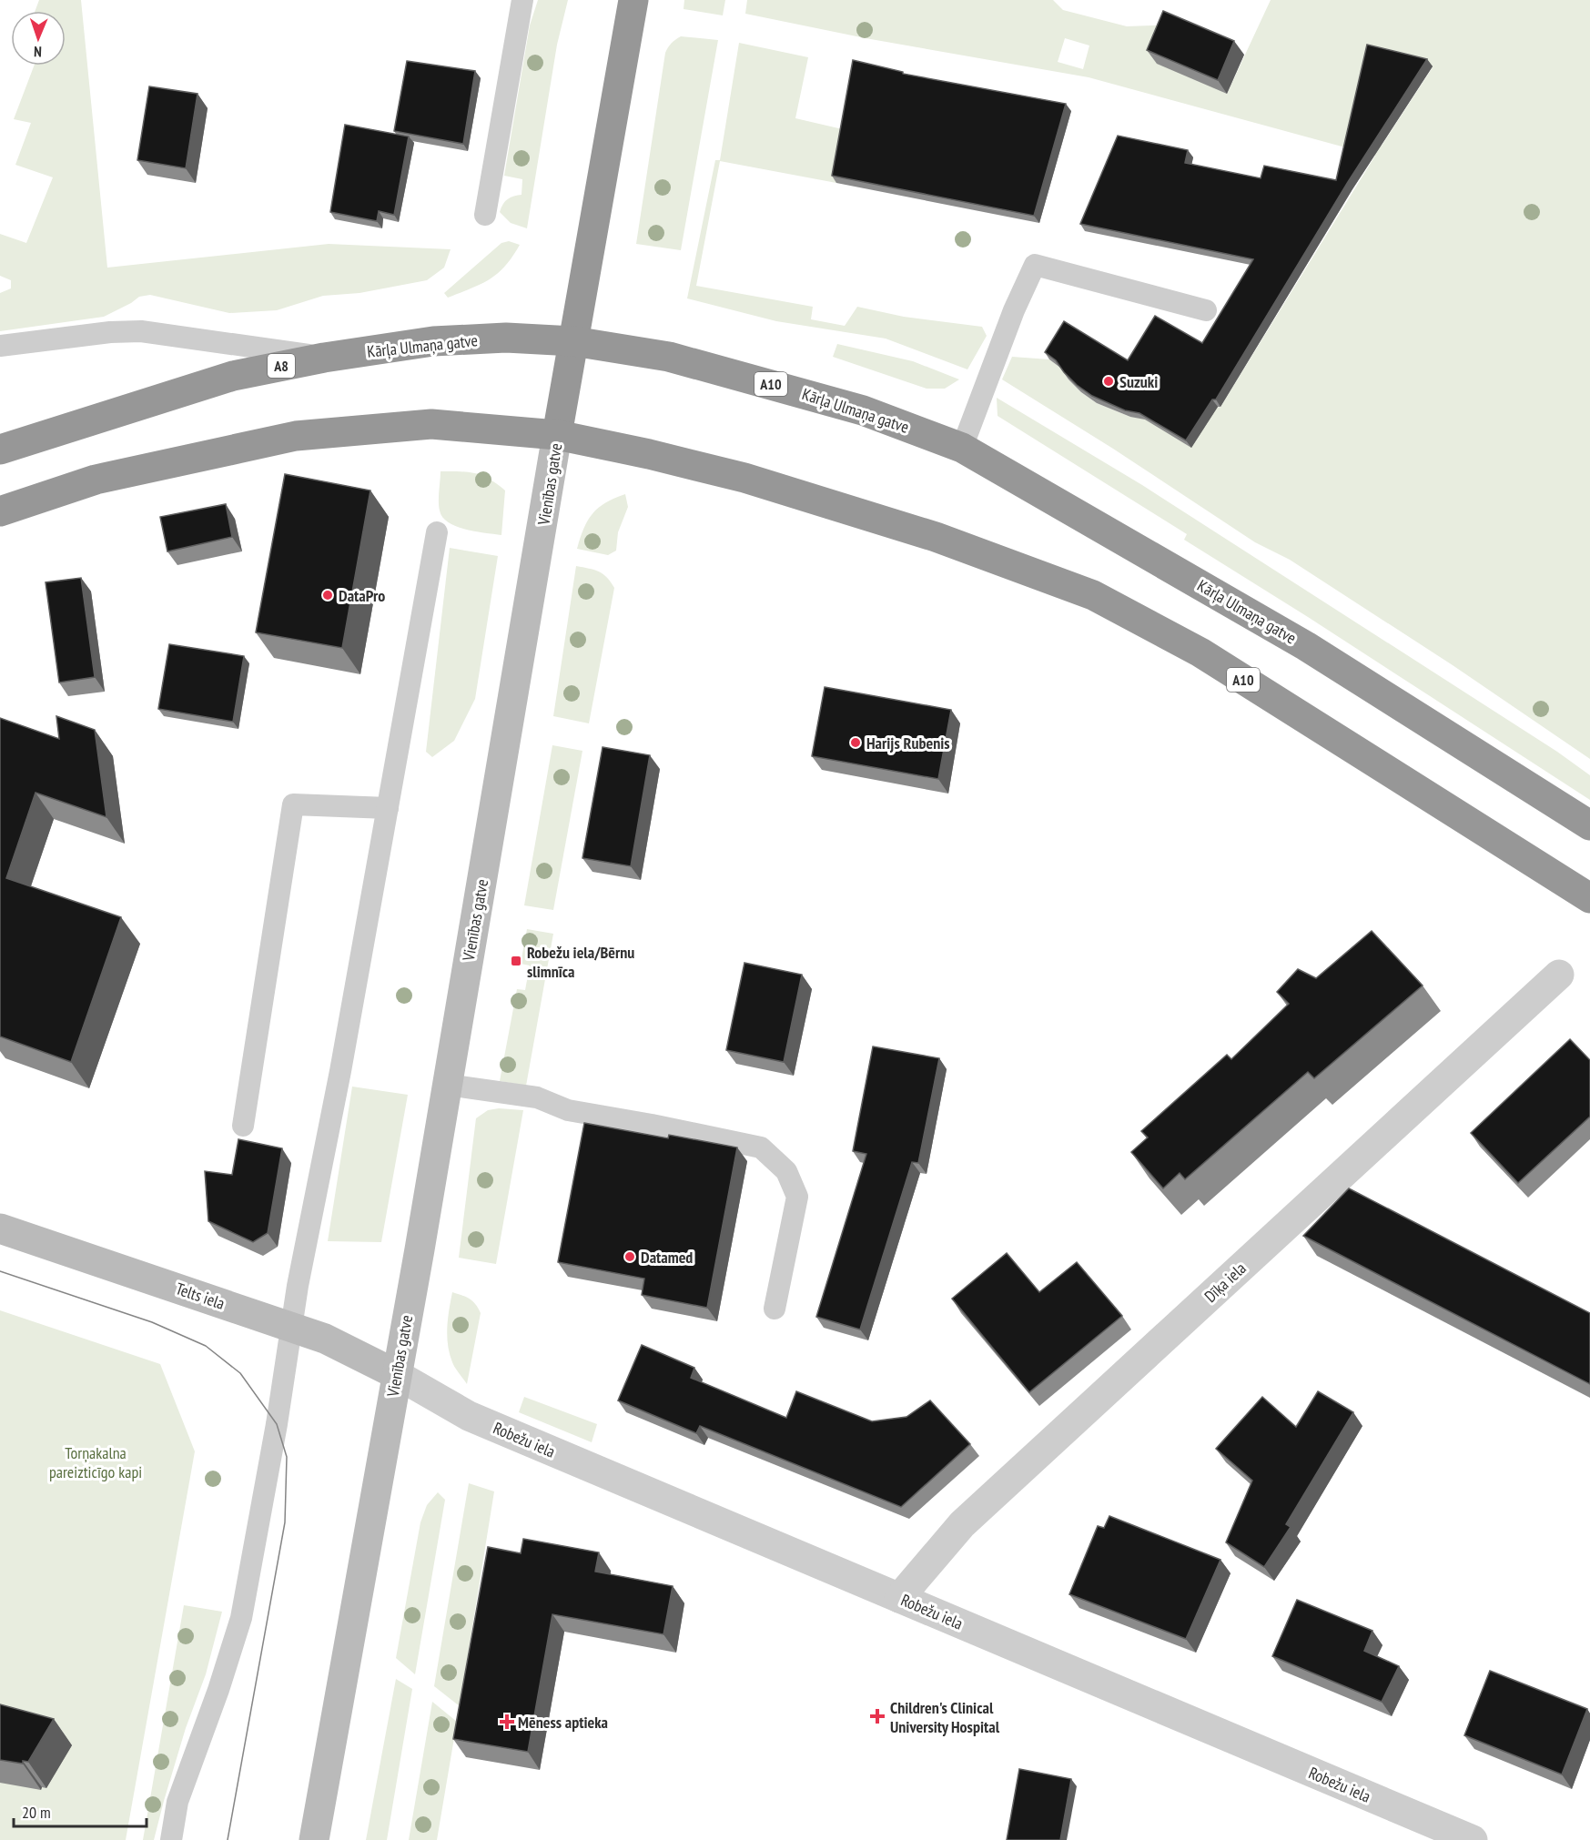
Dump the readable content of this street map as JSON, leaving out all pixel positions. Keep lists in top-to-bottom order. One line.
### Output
{"streets":{"highway":["Kārļa Ulmaņa gatve","A8","A10","Vienības gatve"],"main road":["Telts iela"],"street":["Dīķa iela","Robežu iela"]},"crossings":[["Kārļa Ulmaņa gatve","Vienības gatve"],["A10","Vienības gatve"],["Vienības gatve","Telts iela"],["Vienības gatve","Robežu iela"],["Dīķa iela","Robežu iela"],["Telts iela","Robežu iela"]],"parks":["Torņakalna pareizticīgo kapi"],"places":{"other":["Suzuki","DataPro","Harijs Rubenis","Datamed"],"transit":["Robežu iela/Bērnu slimnīca"],"health":["Children's Clinical University Hospital","Mēness aptieka"]},"scale_bar":"20 m","north":"bottom"}
